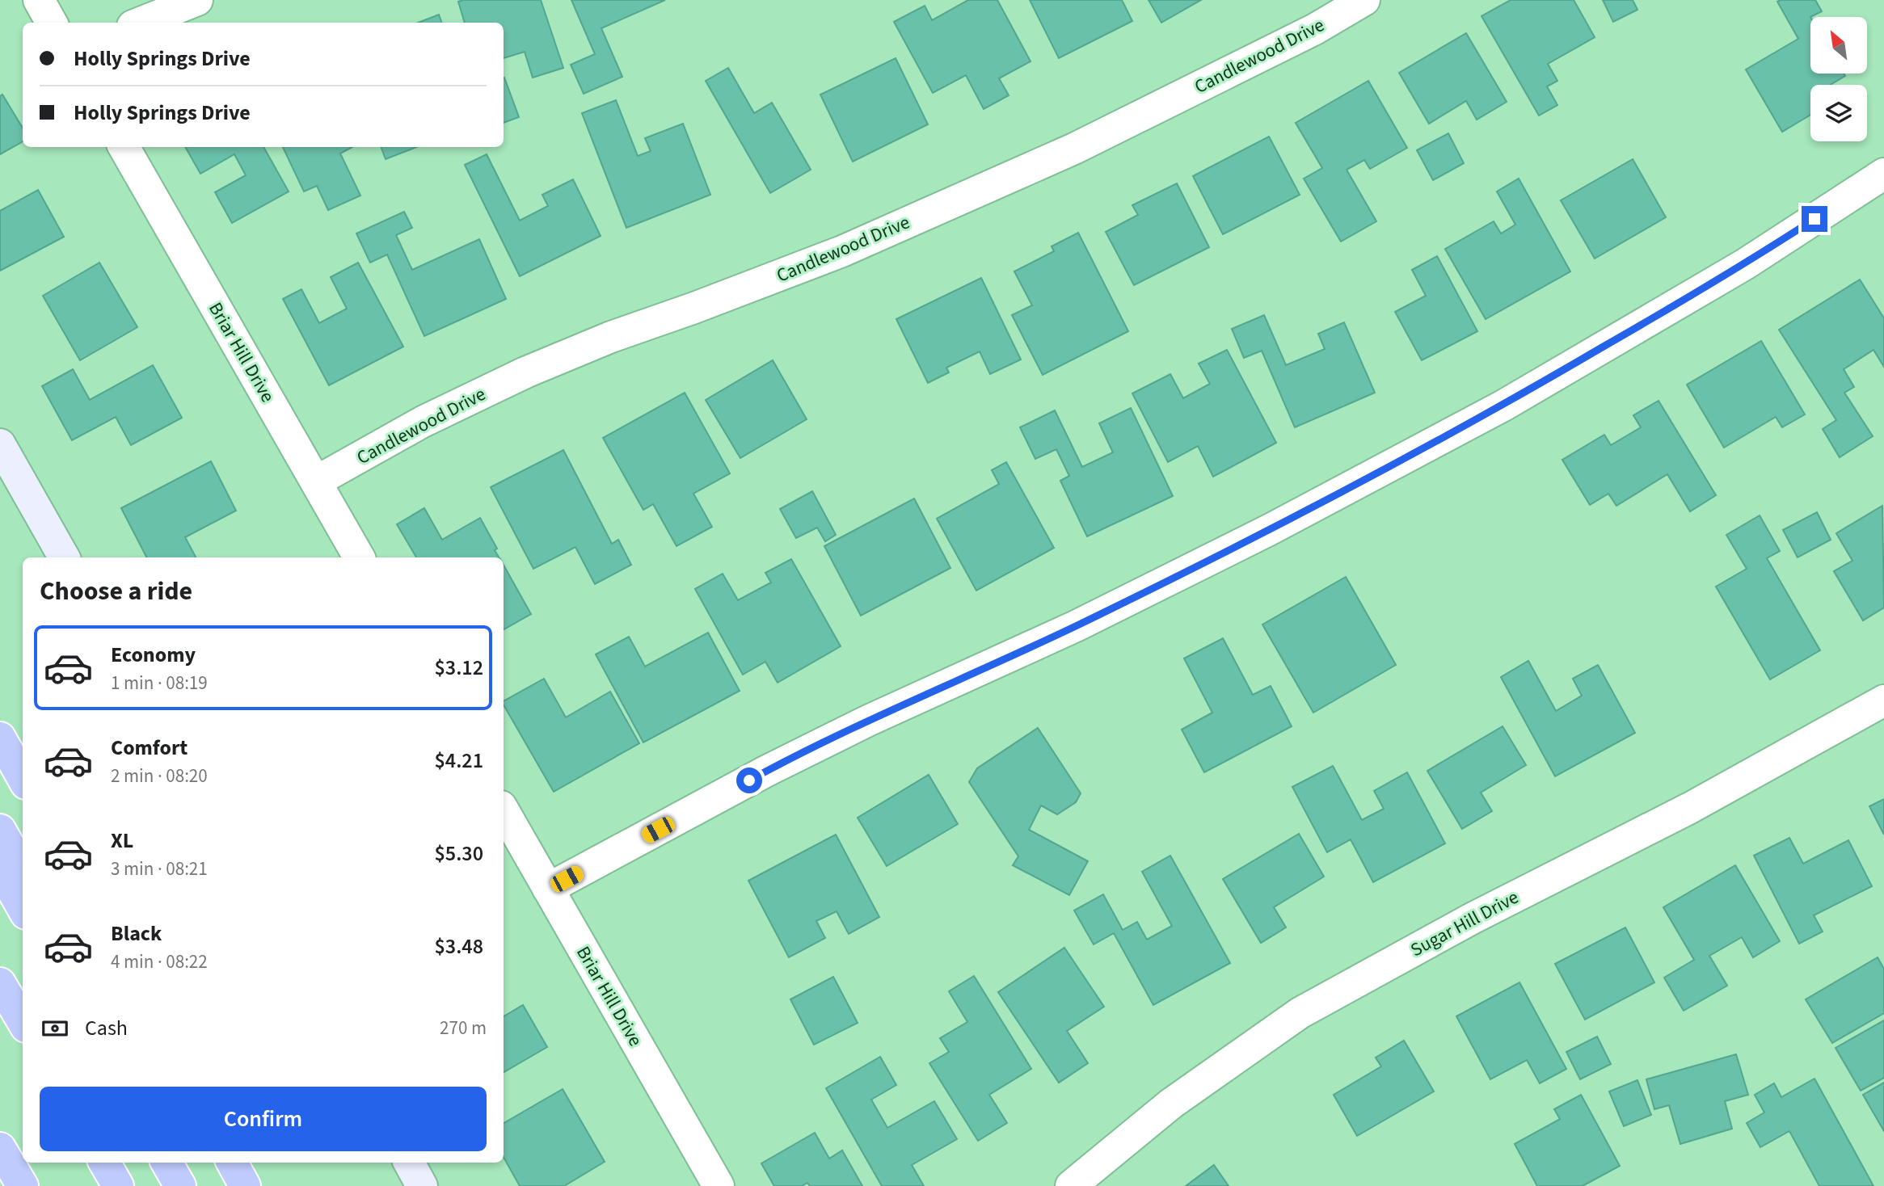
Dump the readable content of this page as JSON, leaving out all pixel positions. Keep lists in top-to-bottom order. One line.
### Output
{"streets":{"street":["Candlewood Drive","Briar Hill Drive","Sugar Hill Drive"]},"crossings":[["Candlewood Drive","Briar Hill Drive"]],"north":"top left","page":{"banner":["Holly Springs Drive","Holly Springs Drive"],"heading":"Choose a ride","list":[{"name":"Economy","note":"1 min · 08:19","value":"$3.12"},{"name":"Comfort","note":"2 min · 08:20","value":"$4.21"},{"name":"XL","note":"3 min · 08:21","value":"$5.30"},{"name":"Black","note":"4 min · 08:22","value":"$3.48"}],"pay":["Cash","270 m"],"buttons":"Confirm"}}
